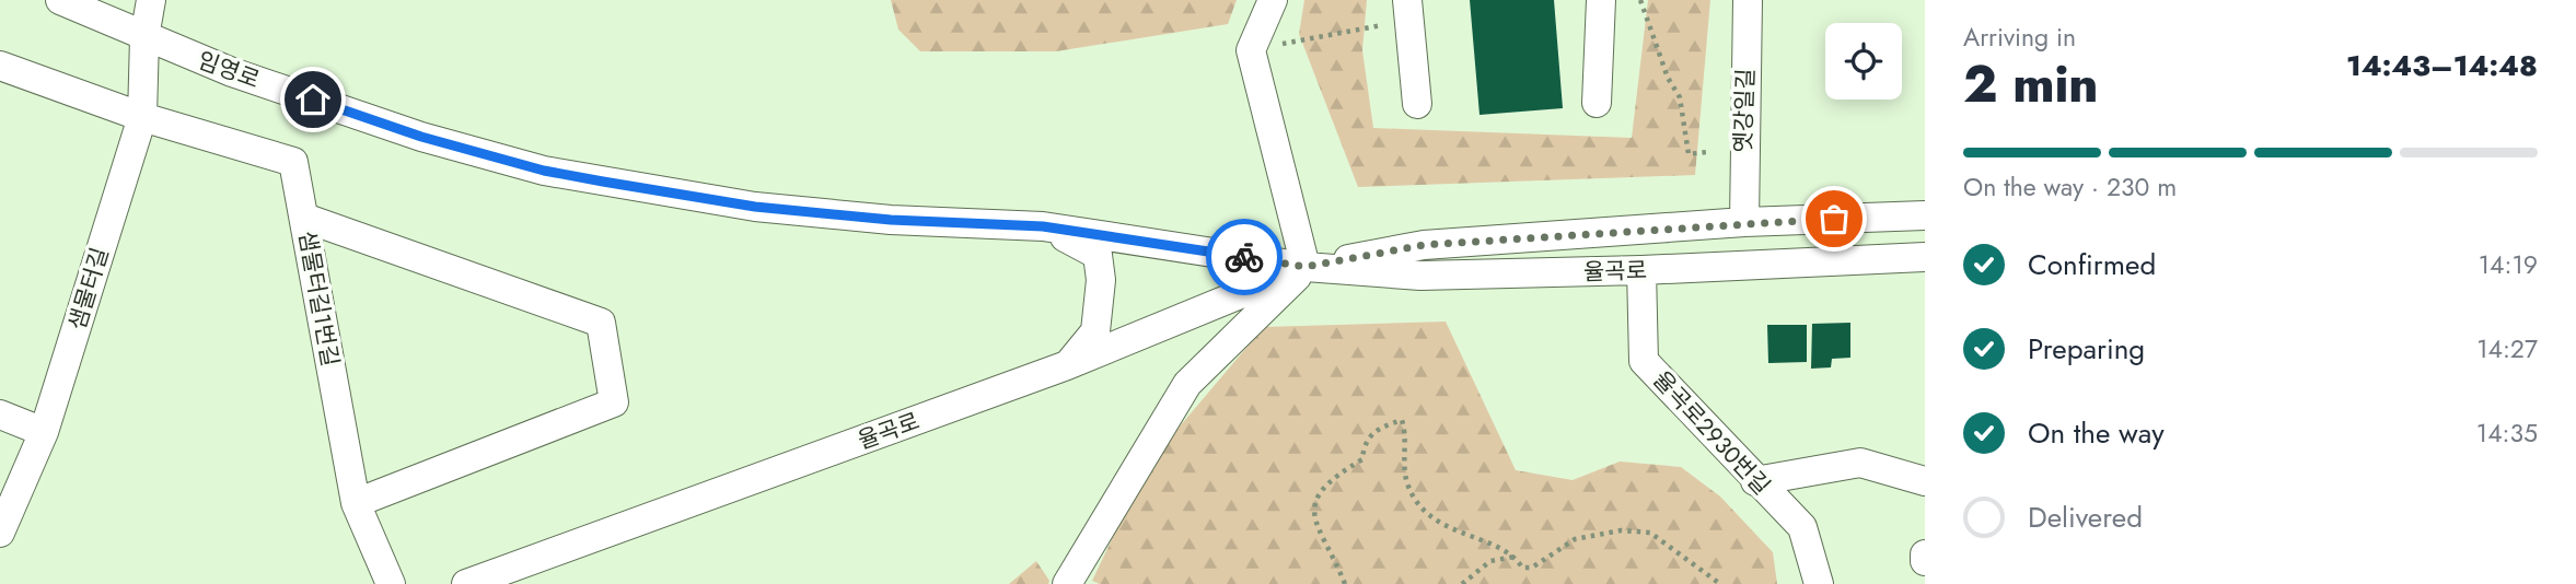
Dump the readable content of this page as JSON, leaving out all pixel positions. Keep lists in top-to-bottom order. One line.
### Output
{"streets":{"street":["임영로","옛강일길","율곡로","샘물터길","샘물터길1번길","율곡로2930번길"]},"crossings":[["임영로","율곡로"],["임영로","샘물터길"],["옛강일길","율곡로"],["율곡로","율곡로2930번길"],["샘물터길","샘물터길1번길"]],"page":{"heading":["2 min","Arriving in","14:43–14:48"],"bar":"On the way · 230 m","list":[["Confirmed","14:19"],["Preparing","14:27"],["On the way","14:35"],"Delivered"]}}
